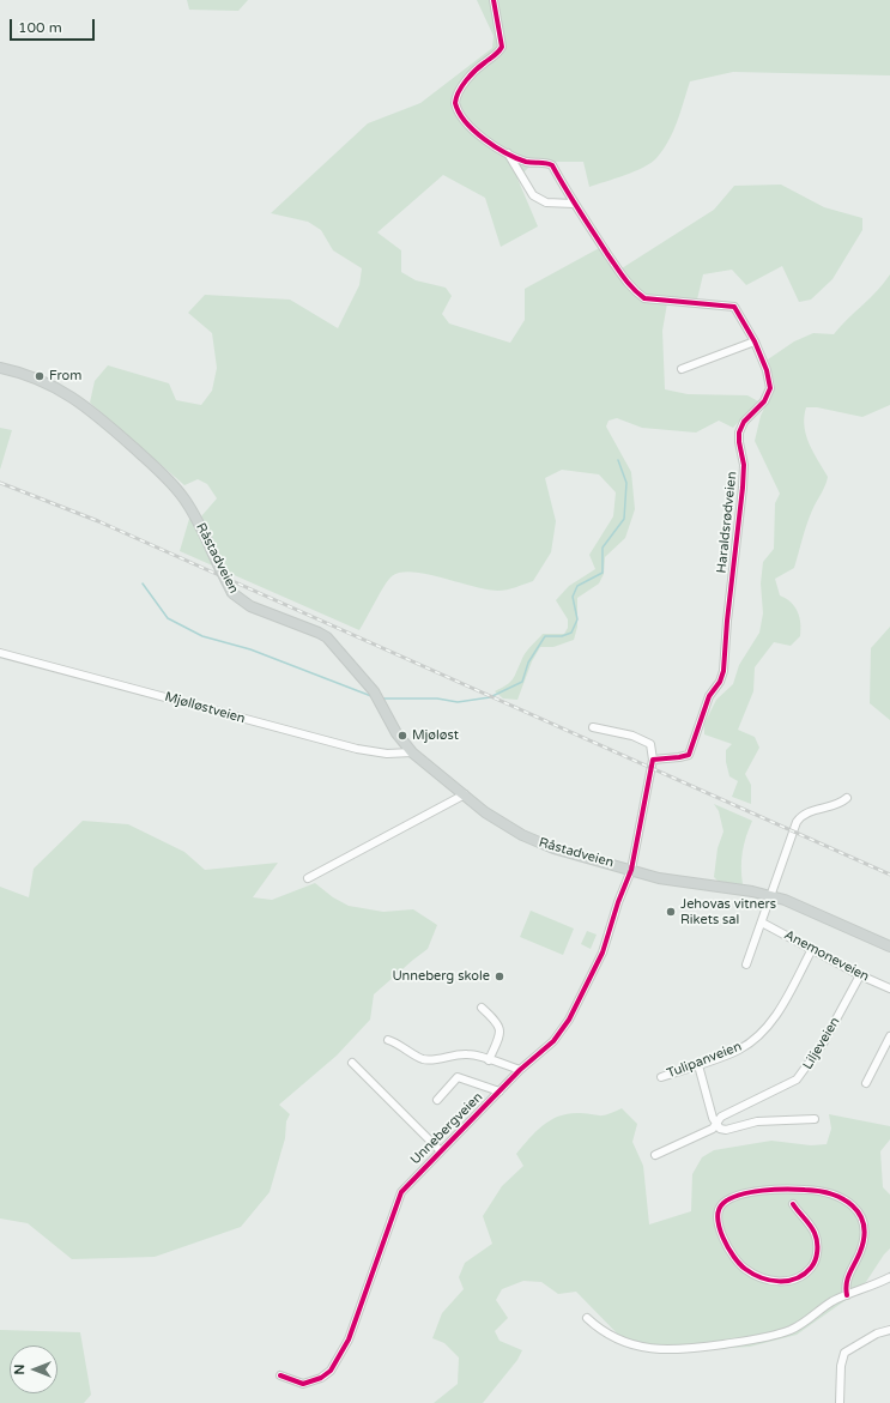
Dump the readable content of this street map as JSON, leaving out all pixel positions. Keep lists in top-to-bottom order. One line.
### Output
{"streets":{"main road":["Råstadveien"],"street":["Haraldsrødveien","Mjølløstveien","Anemoneveien","Liljeveien","Tulipanveien","Unnebergveien"]},"crossings":[["Råstadveien","Mjølløstveien"],["Råstadveien","Unnebergveien"],["Anemoneveien","Liljeveien"],["Anemoneveien","Tulipanveien"]],"places":["From","Mjøløst","Jehovas vitners Rikets sal","Unneberg skole"],"scale_bar":"100 m","north":"left"}
